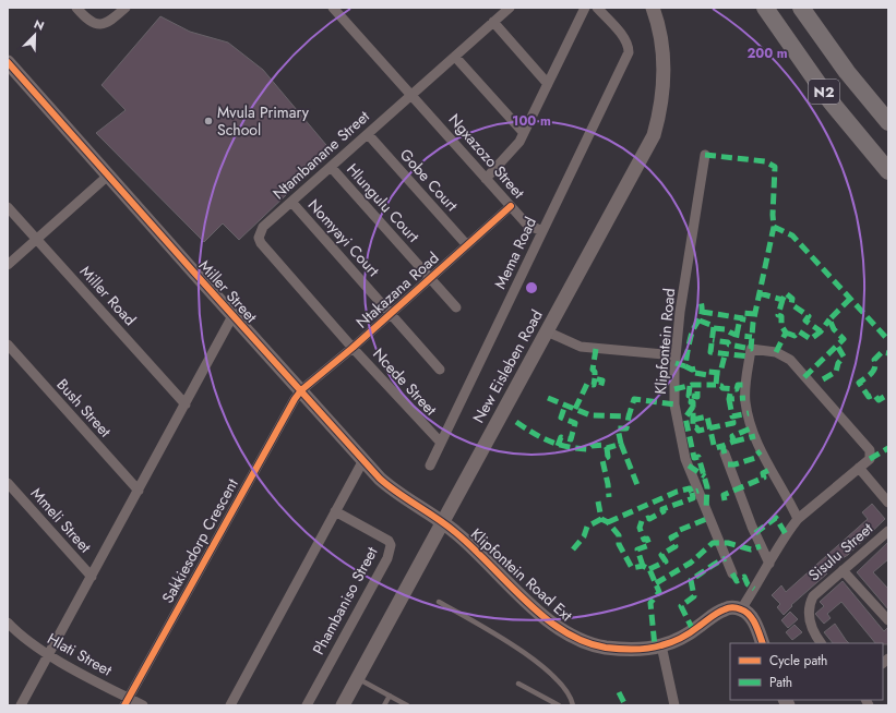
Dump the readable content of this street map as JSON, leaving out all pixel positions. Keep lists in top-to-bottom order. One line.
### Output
{"streets":{"highway":["N2"],"street":["Ntambanane Street","Ngxazozo Street","Gobe Court","Hlungulu Court","Nomyayi Court","Mema Road","Ntakazana Road","Miller Street","Miller Road","Klipfontein Road","New Eisleben Road","Ncede Street","Bush Street","Mmeli Street","Sakkiesdorp Crescent","Sisulu Street","Klipfontein Road Ext","Phambaniso Street","Hlati Street"]},"crossings":[["Ntambanane Street","Ngxazozo Street"],["Ntambanane Street","Gobe Court"],["Ntambanane Street","Hlungulu Court"],["Ntambanane Street","Nomyayi Court"],["Ntambanane Street","Ncede Street"],["Ngxazozo Street","Mema Road"],["Ngxazozo Street","Ntakazana Road"],["Gobe Court","Ntakazana Road"],["Hlungulu Court","Ntakazana Road"],["Nomyayi Court","Ntakazana Road"],["Mema Road","Ncede Street"],["Ntakazana Road","Miller Street"],["Ntakazana Road","Ncede Street"],["Ntakazana Road","Sakkiesdorp Crescent"],["Miller Street","New Eisleben Road"],["Miller Street","Sakkiesdorp Crescent"],["Miller Street","Klipfontein Road Ext"],["New Eisleben Road","Klipfontein Road Ext"],["Sakkiesdorp Crescent","Hlati Street"]],"places":["Mvula Primary School"],"legend":["Cycle path","Path"],"north":"top right","rings":["200 m","100 m"]}
